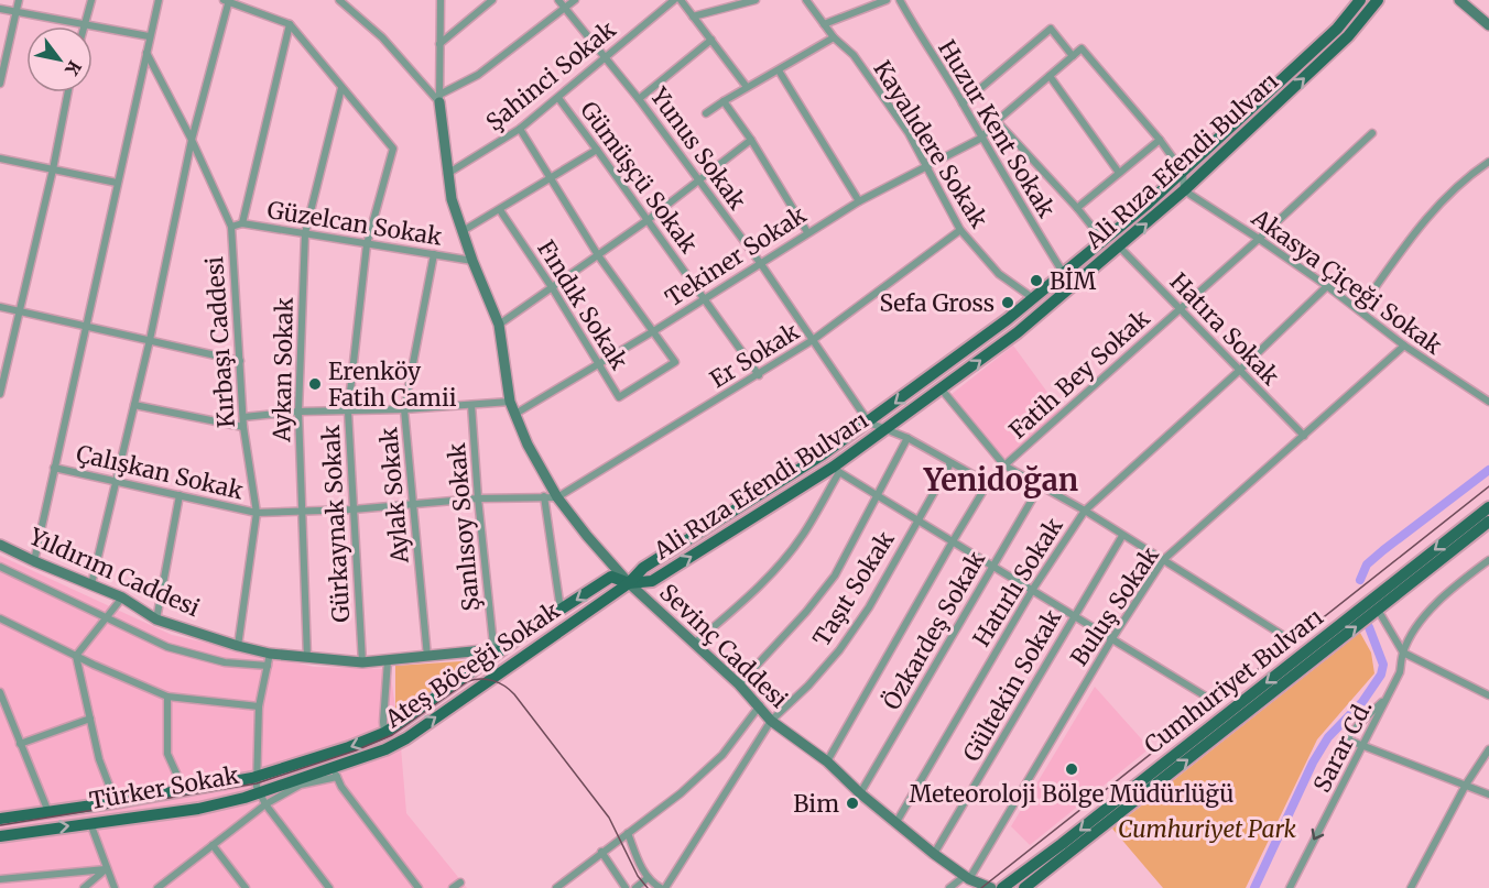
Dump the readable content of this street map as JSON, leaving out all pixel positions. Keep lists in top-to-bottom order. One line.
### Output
{"streets":{"main road":["Ali Rıza Efendi Bulvarı","Yıldırım Caddesi","Sevinç Caddesi","Ateş Böceği Sokak","Cumhuriyet Bulvarı","Türker Sokak"],"street":["Şahinci Sokak","Huzur Kent Sokak","Kayalıdere Sokak","Yunus Sokak","Gümüşçü Sokak","Güzelcan Sokak","Tekiner Sokak","Akasya Çiçeği Sokak","Fındık Sokak","Hatıra Sokak","Kırbaşı Caddesi","Er Sokak","Aykan Sokak","Fatih Bey Sokak","Çalışkan Sokak","Aylak Sokak","Gürkaynak Sokak","Şanlısoy Sokak","Hatırlı Sokak","Taşıt Sokak","Buluş Sokak","Özkardeş Sokak","Gültekin Sokak","Sarar Cd."]},"crossings":[["Şahinci Sokak","Yunus Sokak"],["Şahinci Sokak","Gümüşçü Sokak"],["Şahinci Sokak","Sevinç Caddesi"],["Huzur Kent Sokak","Ali Rıza Efendi Bulvarı"],["Huzur Kent Sokak","Tekiner Sokak"],["Kayalıdere Sokak","Ali Rıza Efendi Bulvarı"],["Kayalıdere Sokak","Tekiner Sokak"],["Kayalıdere Sokak","Er Sokak"],["Yunus Sokak","Ali Rıza Efendi Bulvarı"],["Yunus Sokak","Tekiner Sokak"],["Yunus Sokak","Er Sokak"],["Ali Rıza Efendi Bulvarı","Akasya Çiçeği Sokak"],["Ali Rıza Efendi Bulvarı","Hatıra Sokak"],["Ali Rıza Efendi Bulvarı","Sevinç Caddesi"],["Ali Rıza Efendi Bulvarı","Ateş Böceği Sokak"],["Gümüşçü Sokak","Tekiner Sokak"],["Gümüşçü Sokak","Er Sokak"],["Güzelcan Sokak","Kırbaşı Caddesi"],["Güzelcan Sokak","Aykan Sokak"],["Güzelcan Sokak","Aylak Sokak"],["Güzelcan Sokak","Gürkaynak Sokak"],["Güzelcan Sokak","Sevinç Caddesi"],["Tekiner Sokak","Fındık Sokak"],["Tekiner Sokak","Sevinç Caddesi"],["Akasya Çiçeği Sokak","Fatih Bey Sokak"],["Akasya Çiçeği Sokak","Hatırlı Sokak"],["Akasya Çiçeği Sokak","Buluş Sokak"],["Hatıra Sokak","Fatih Bey Sokak"],["Hatıra Sokak","Hatırlı Sokak"],["Hatıra Sokak","Buluş Sokak"],["Kırbaşı Caddesi","Çalışkan Sokak"],["Kırbaşı Caddesi","Yıldırım Caddesi"],["Er Sokak","Çalışkan Sokak"],["Er Sokak","Sevinç Caddesi"],["Aykan Sokak","Çalışkan Sokak"],["Aykan Sokak","Gürkaynak Sokak"],["Aykan Sokak","Yıldırım Caddesi"],["Fatih Bey Sokak","Sevinç Caddesi"],["Çalışkan Sokak","Aylak Sokak"],["Çalışkan Sokak","Gürkaynak Sokak"],["Çalışkan Sokak","Şanlısoy Sokak"],["Çalışkan Sokak","Sevinç Caddesi"],["Aylak Sokak","Yıldırım Caddesi"],["Gürkaynak Sokak","Yıldırım Caddesi"],["Şanlısoy Sokak","Yıldırım Caddesi"],["Hatırlı Sokak","Sevinç Caddesi"],["Taşıt Sokak","Sevinç Caddesi"],["Buluş Sokak","Sevinç Caddesi"],["Özkardeş Sokak","Sevinç Caddesi"],["Sevinç Caddesi","Ateş Böceği Sokak"],["Sevinç Caddesi","Gültekin Sokak"],["Ateş Böceği Sokak","Türker Sokak"]],"one_way":["Sarar Cd."],"districts":["Yenidoğan"],"parks":["Cumhuriyet Park"],"places":["BİM","Sefa Gross","Erenköy Fatih Camii","Meteoroloji Bölge Müdürlüğü","Bim"],"north":"bottom right"}
